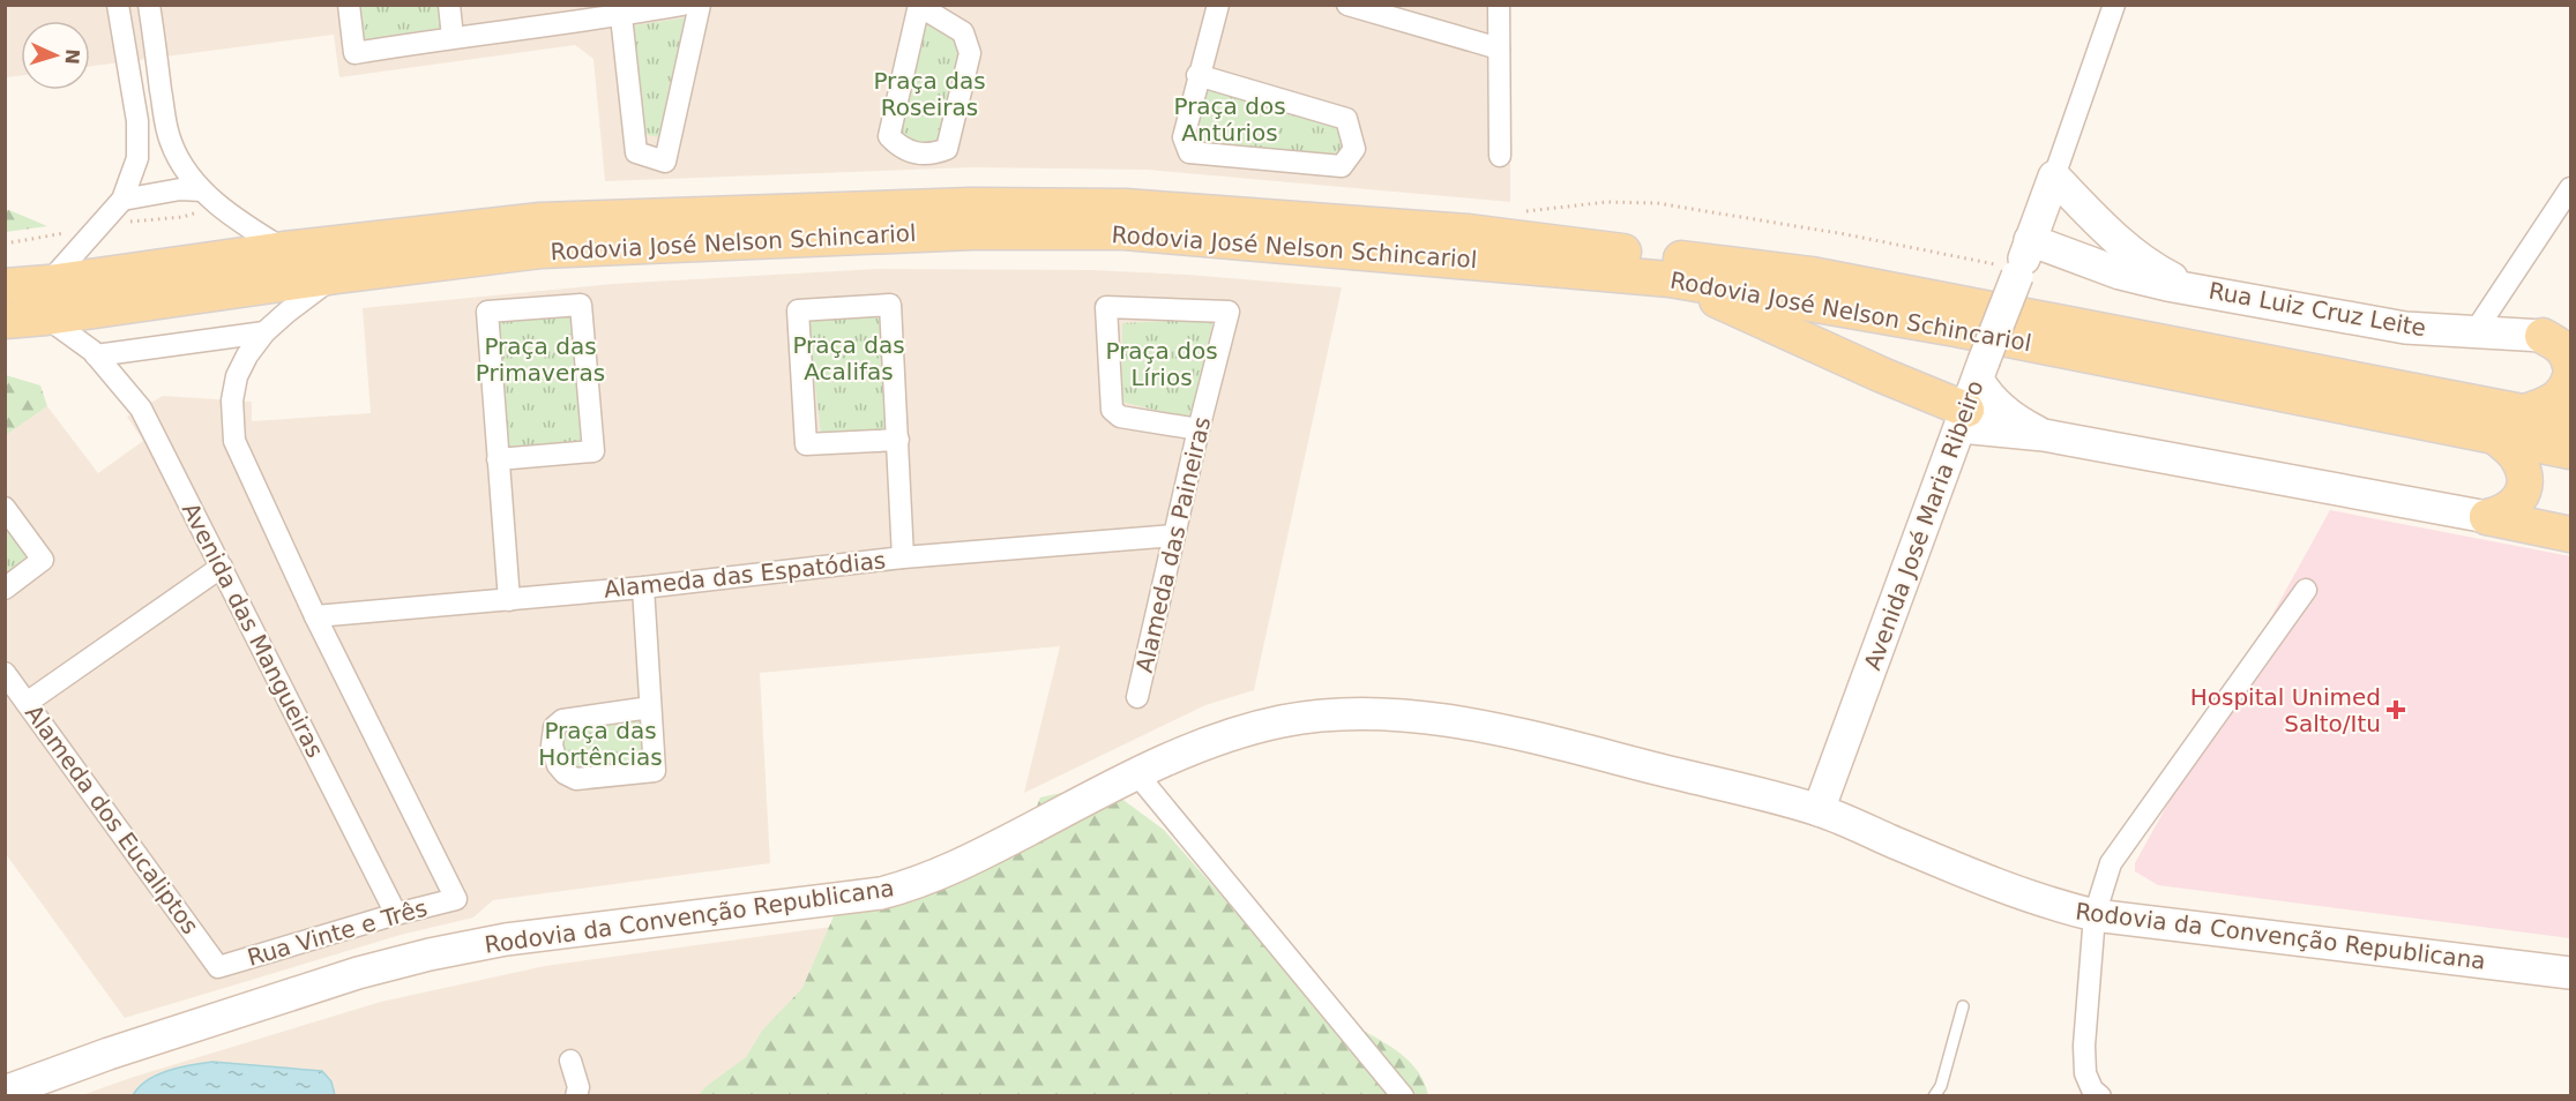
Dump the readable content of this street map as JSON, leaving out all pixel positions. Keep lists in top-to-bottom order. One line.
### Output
{"streets":{"main road":["Rodovia José Nelson Schincariol","Rua Luiz Cruz Leite","Avenida José Maria Ribeiro","Rodovia da Convenção Republicana"],"street":["Alameda das Paineiras","Alameda das Espatódias","Avenida das Mangueiras","Alameda dos Eucaliptos","Rua Vinte e Três"]},"crossings":[["Rodovia José Nelson Schincariol","Avenida das Mangueiras"],["Rua Luiz Cruz Leite","Avenida José Maria Ribeiro"],["Avenida José Maria Ribeiro","Rodovia da Convenção Republicana"],["Alameda das Paineiras","Alameda das Espatódias"],["Alameda das Espatódias","Rua Vinte e Três"],["Avenida das Mangueiras","Rua Vinte e Três"],["Alameda dos Eucaliptos","Rua Vinte e Três"]],"parks":["Praça das Roseiras","Praça dos Antúrios","Praça das Acalifas","Praça das Primaveras","Praça dos Lírios","Praça das Hortências"],"places":{"health":["Hospital Unimed Salto/Itu"]},"north":"right"}
